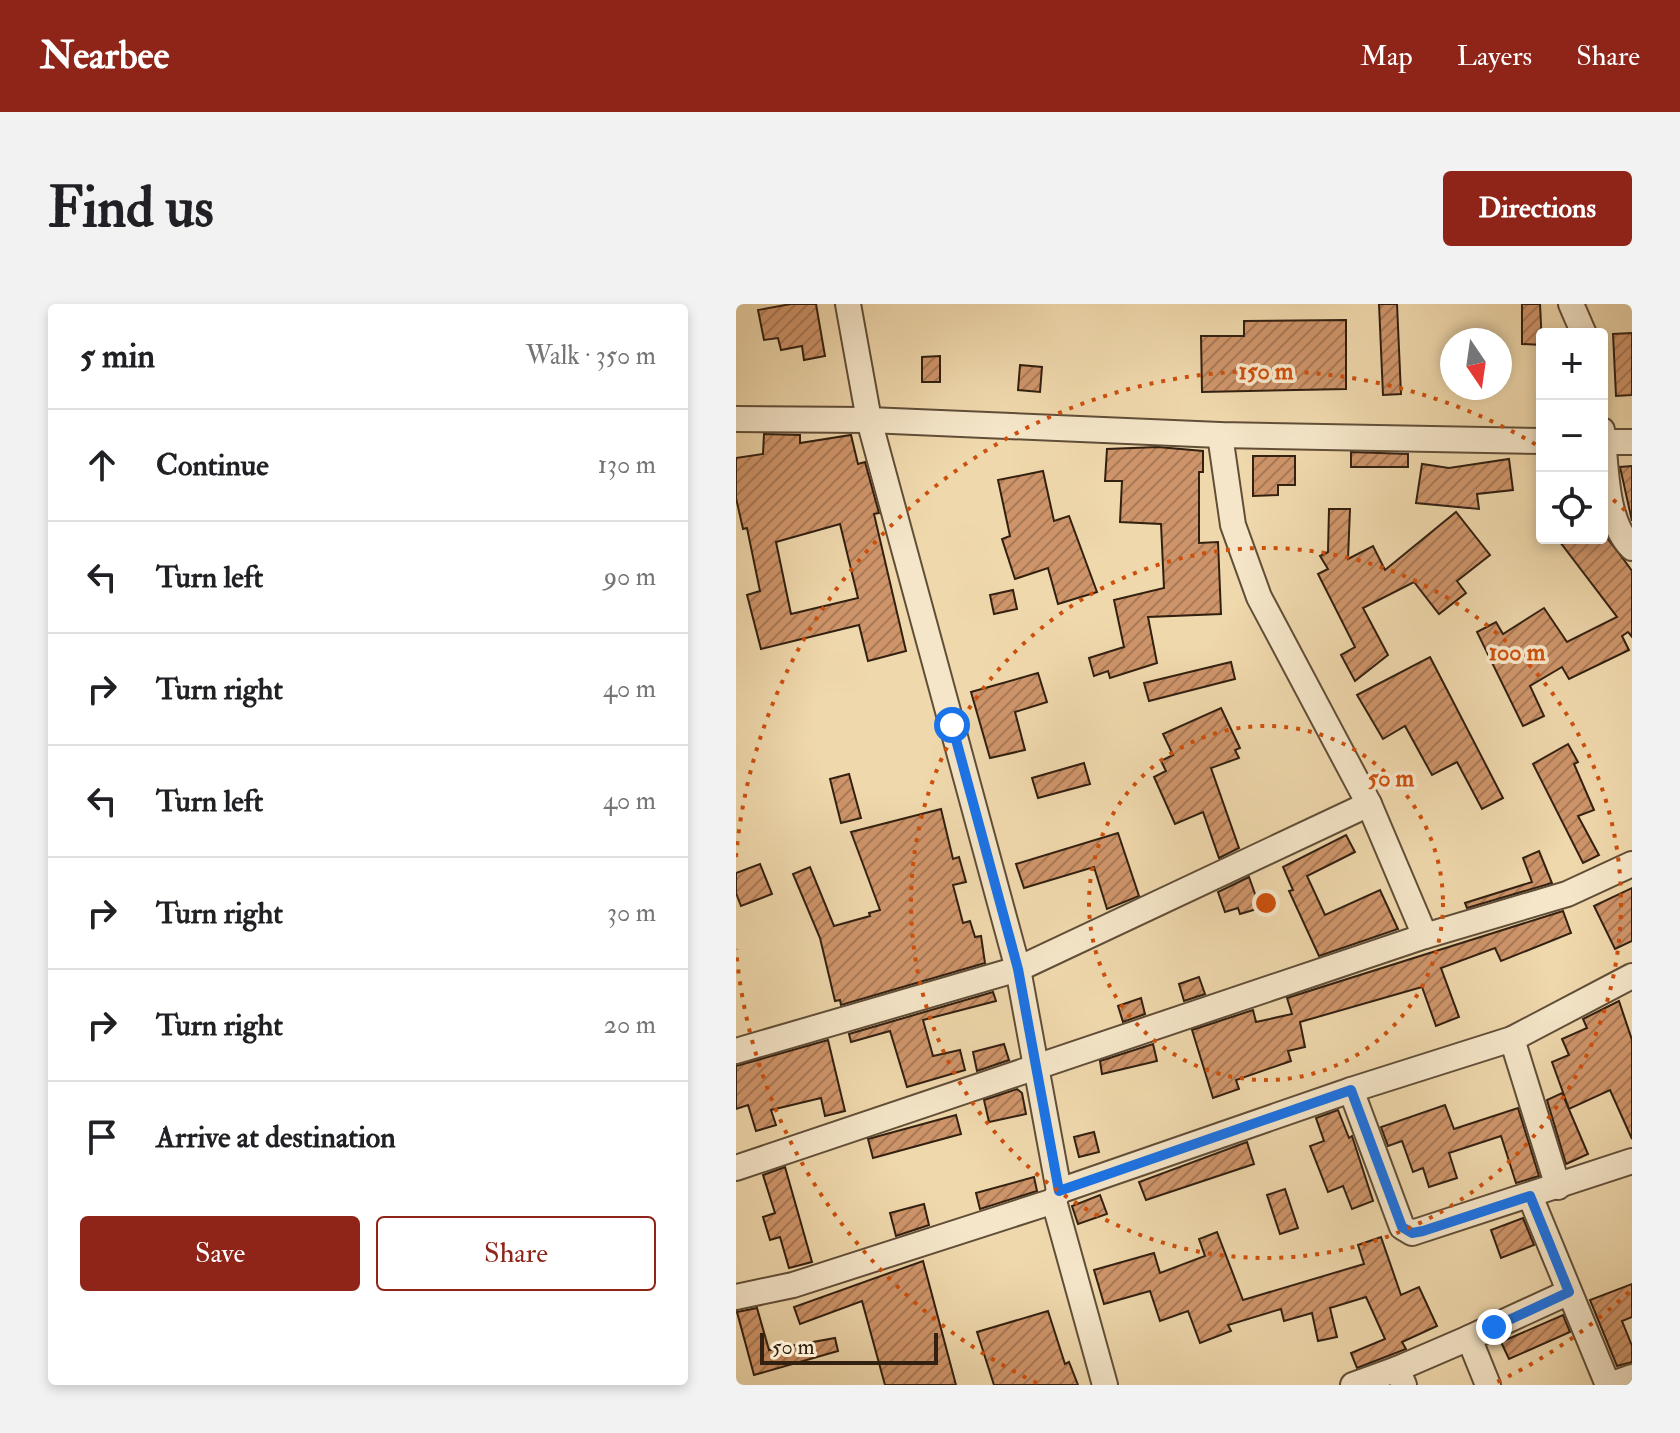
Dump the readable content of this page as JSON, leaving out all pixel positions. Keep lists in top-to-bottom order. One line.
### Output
{"scale_bar":"50 m","north":"bottom","page":{"header":"Nearbee","nav":["Map","Layers","Share"],"buttons":["Directions",["Save","Share"]],"title":"Find us","heading":["5 min","Walk · 350 m"],"map_buttons":["+","−"],"list":[["Continue","130 m"],["Turn left","90 m"],["Turn right","40 m"],["Turn left","40 m"],["Turn right","30 m"],["Turn right","20 m"],"Arrive at destination"],"scale":"50 m"},"rings":["150 m","100 m","50 m"]}
